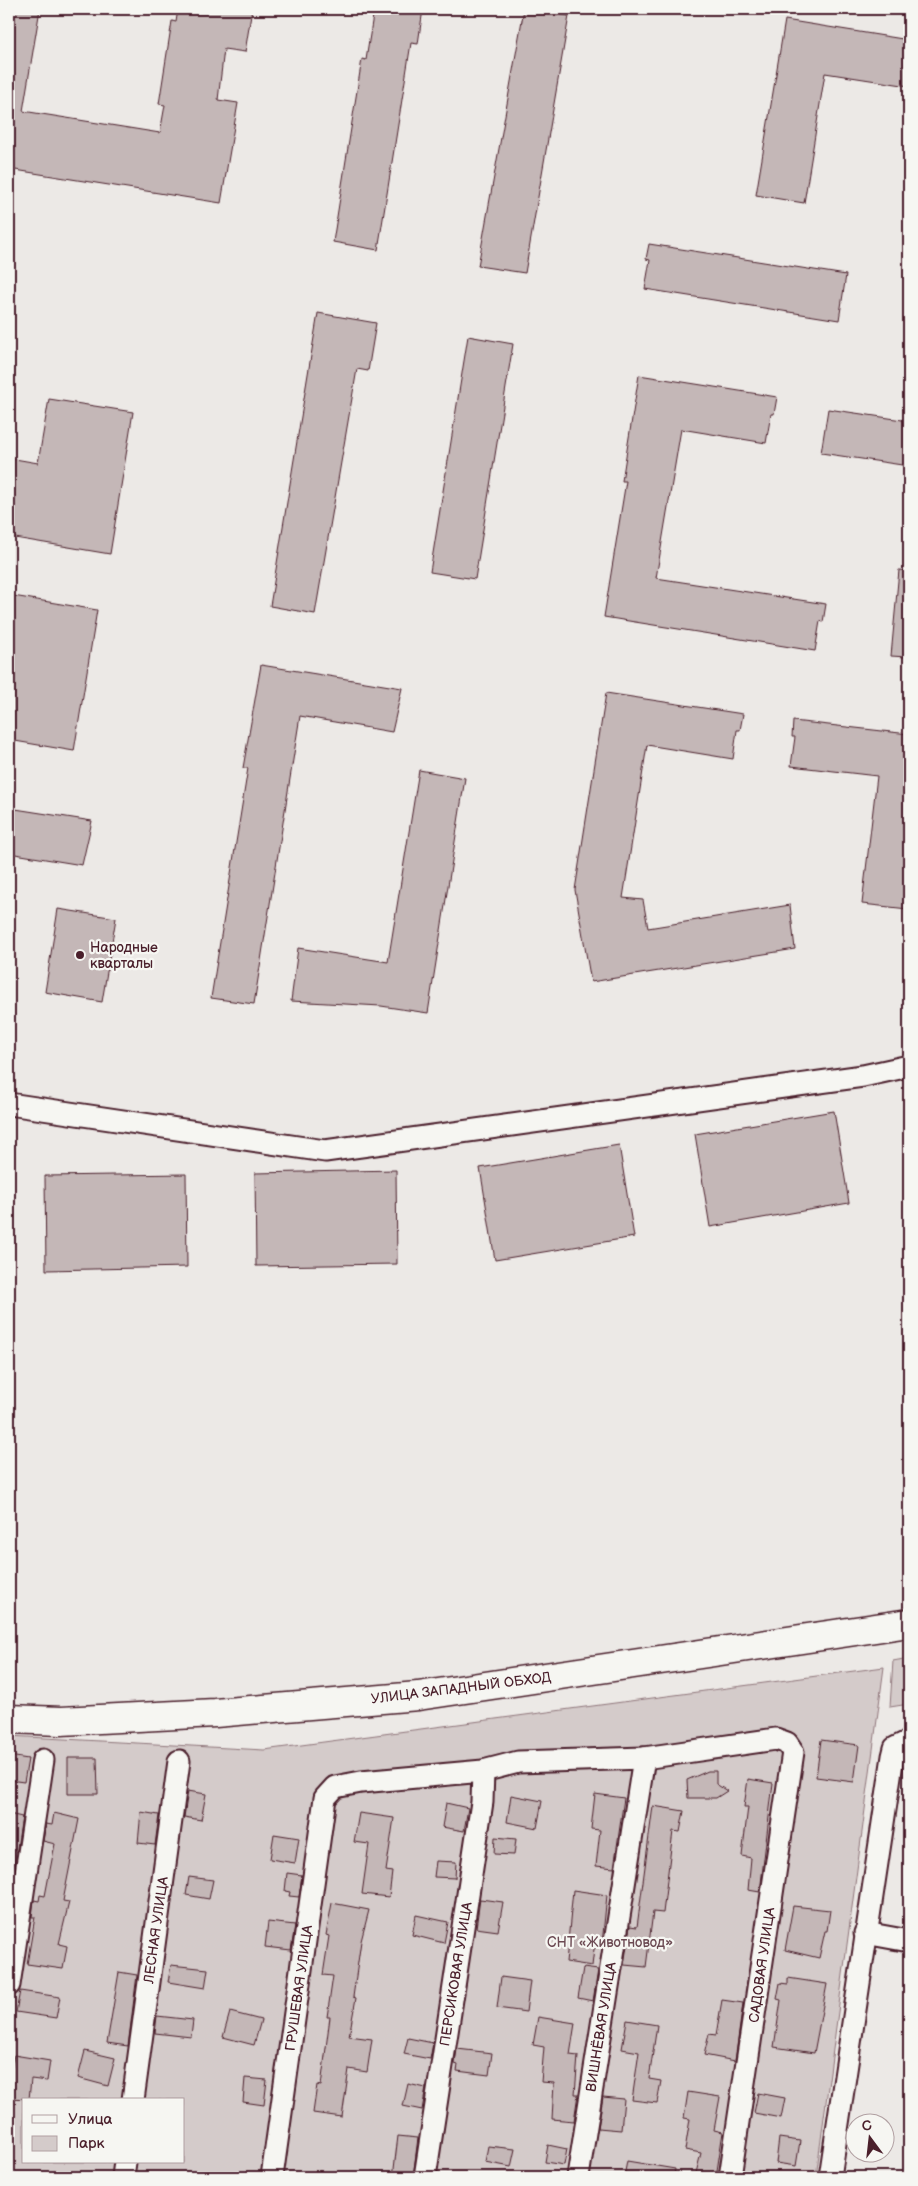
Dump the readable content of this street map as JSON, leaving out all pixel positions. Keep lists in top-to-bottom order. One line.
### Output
{"streets":{"highway":["УЛИЦА ЗАПАДНЫЙ ОБХОД"],"street":["ЛЕСНАЯ УЛИЦА","САДОВАЯ УЛИЦА","ПЕРСИКОВАЯ УЛИЦА","ГРУШЕВАЯ УЛИЦА","ВИШНЁВАЯ УЛИЦА"]},"crossings":[["САДОВАЯ УЛИЦА","ВИШНЁВАЯ УЛИЦА"],["ПЕРСИКОВАЯ УЛИЦА","ГРУШЕВАЯ УЛИЦА"]],"parks":["СНТ «Животновод»"],"places":["Народные кварталы"],"legend":["Улица","Парк"],"north":"top"}
